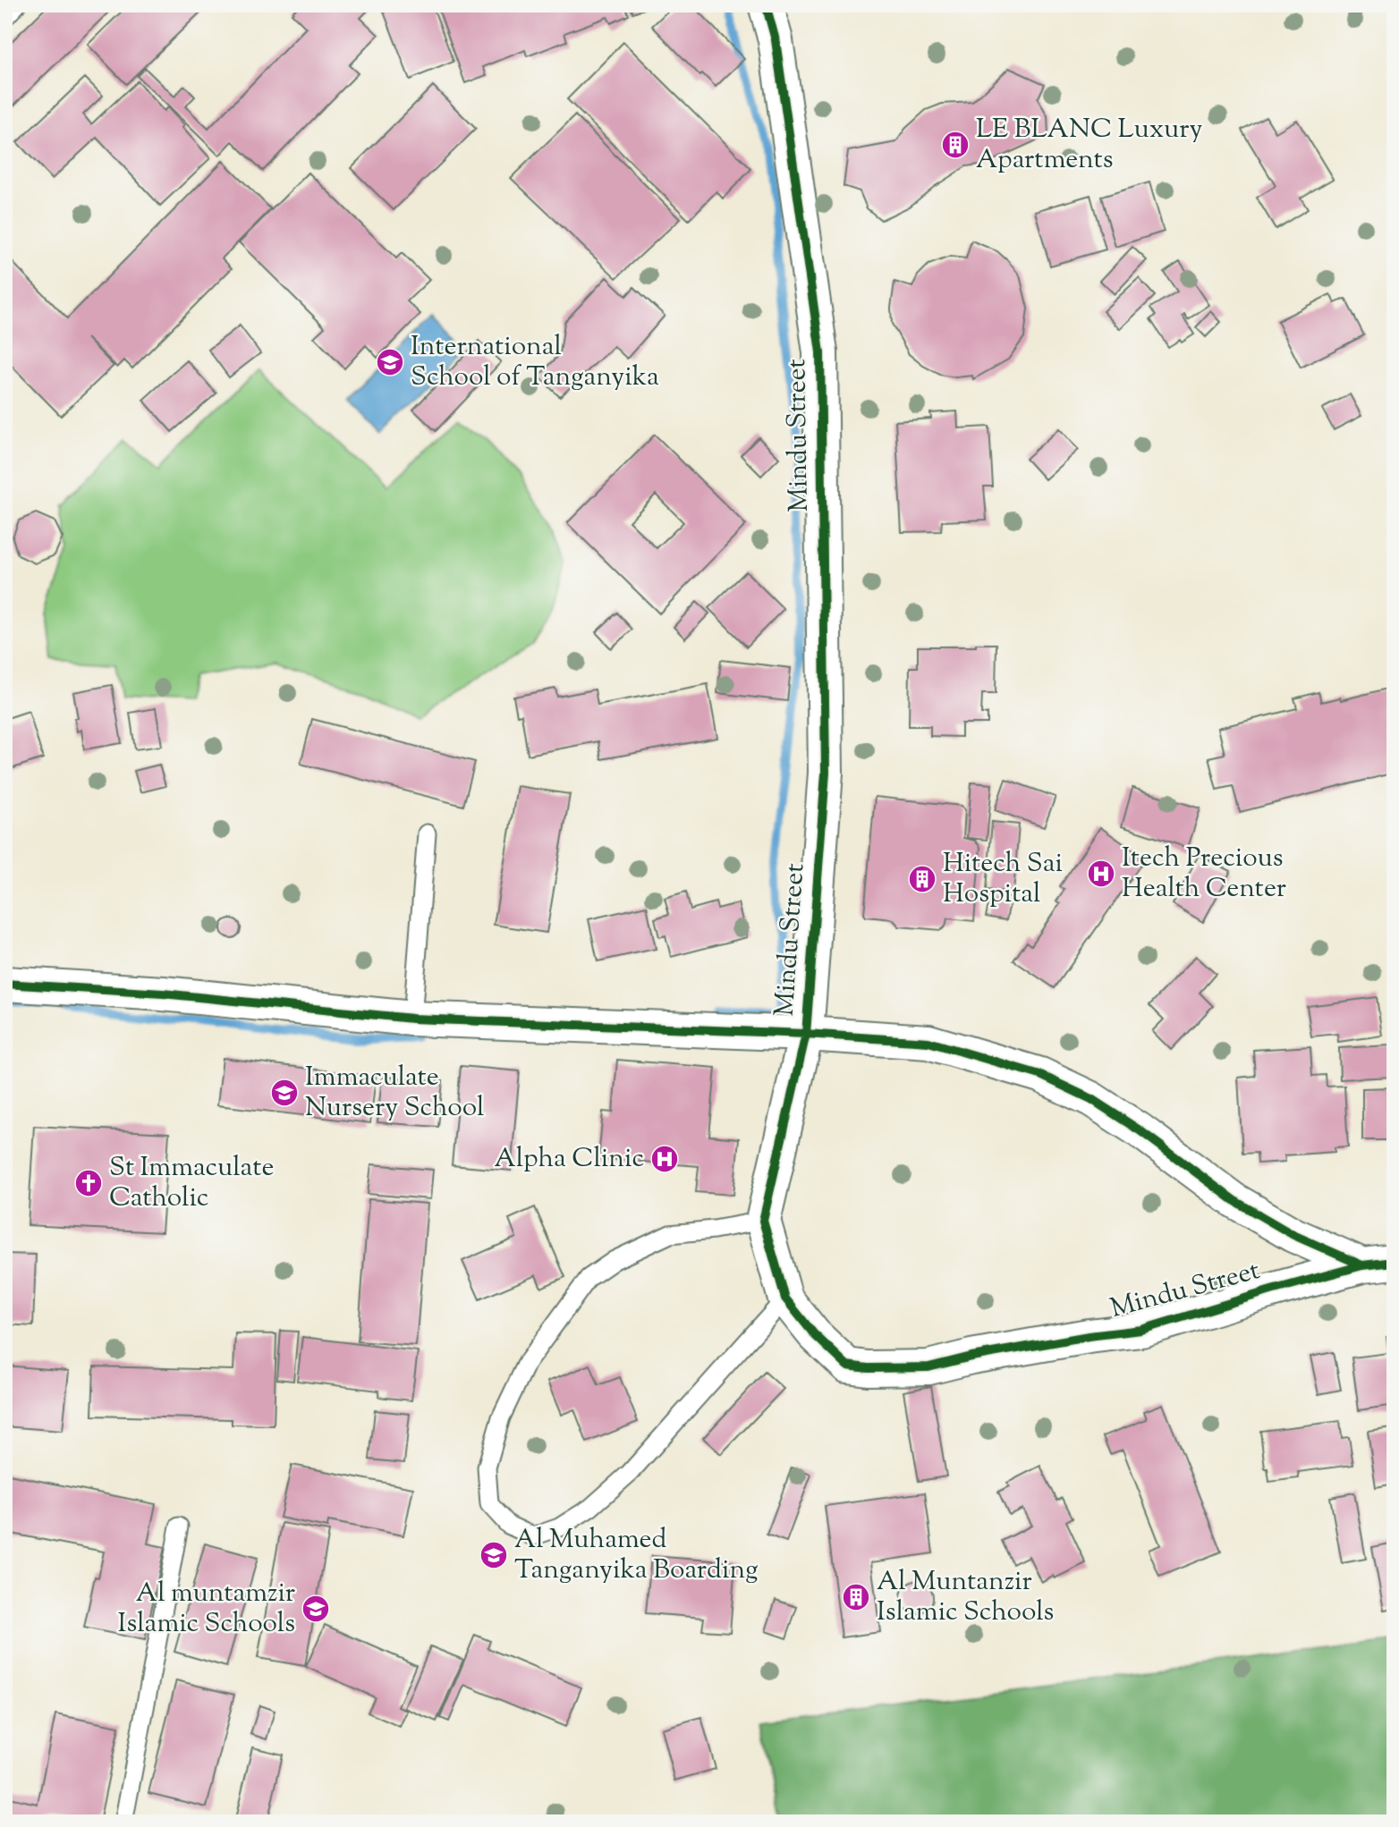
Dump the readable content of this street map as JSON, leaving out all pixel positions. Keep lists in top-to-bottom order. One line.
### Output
{"streets":{"street":["Mindu Street"]},"places":{"building":["LE BLANC Luxury Apartments","Hitech Sai Hospital","Al Muntanzir Islamic Schools"],"school or university":["International School of Tanganyika","Immaculate Nursery School","Al Muhamed Tanganyika Boarding","Al muntamzir Islamic Schools"],"hospital":["Itech Precious Health Center","Alpha Clinic"],"church":["St Immaculate Catholic"]}}
